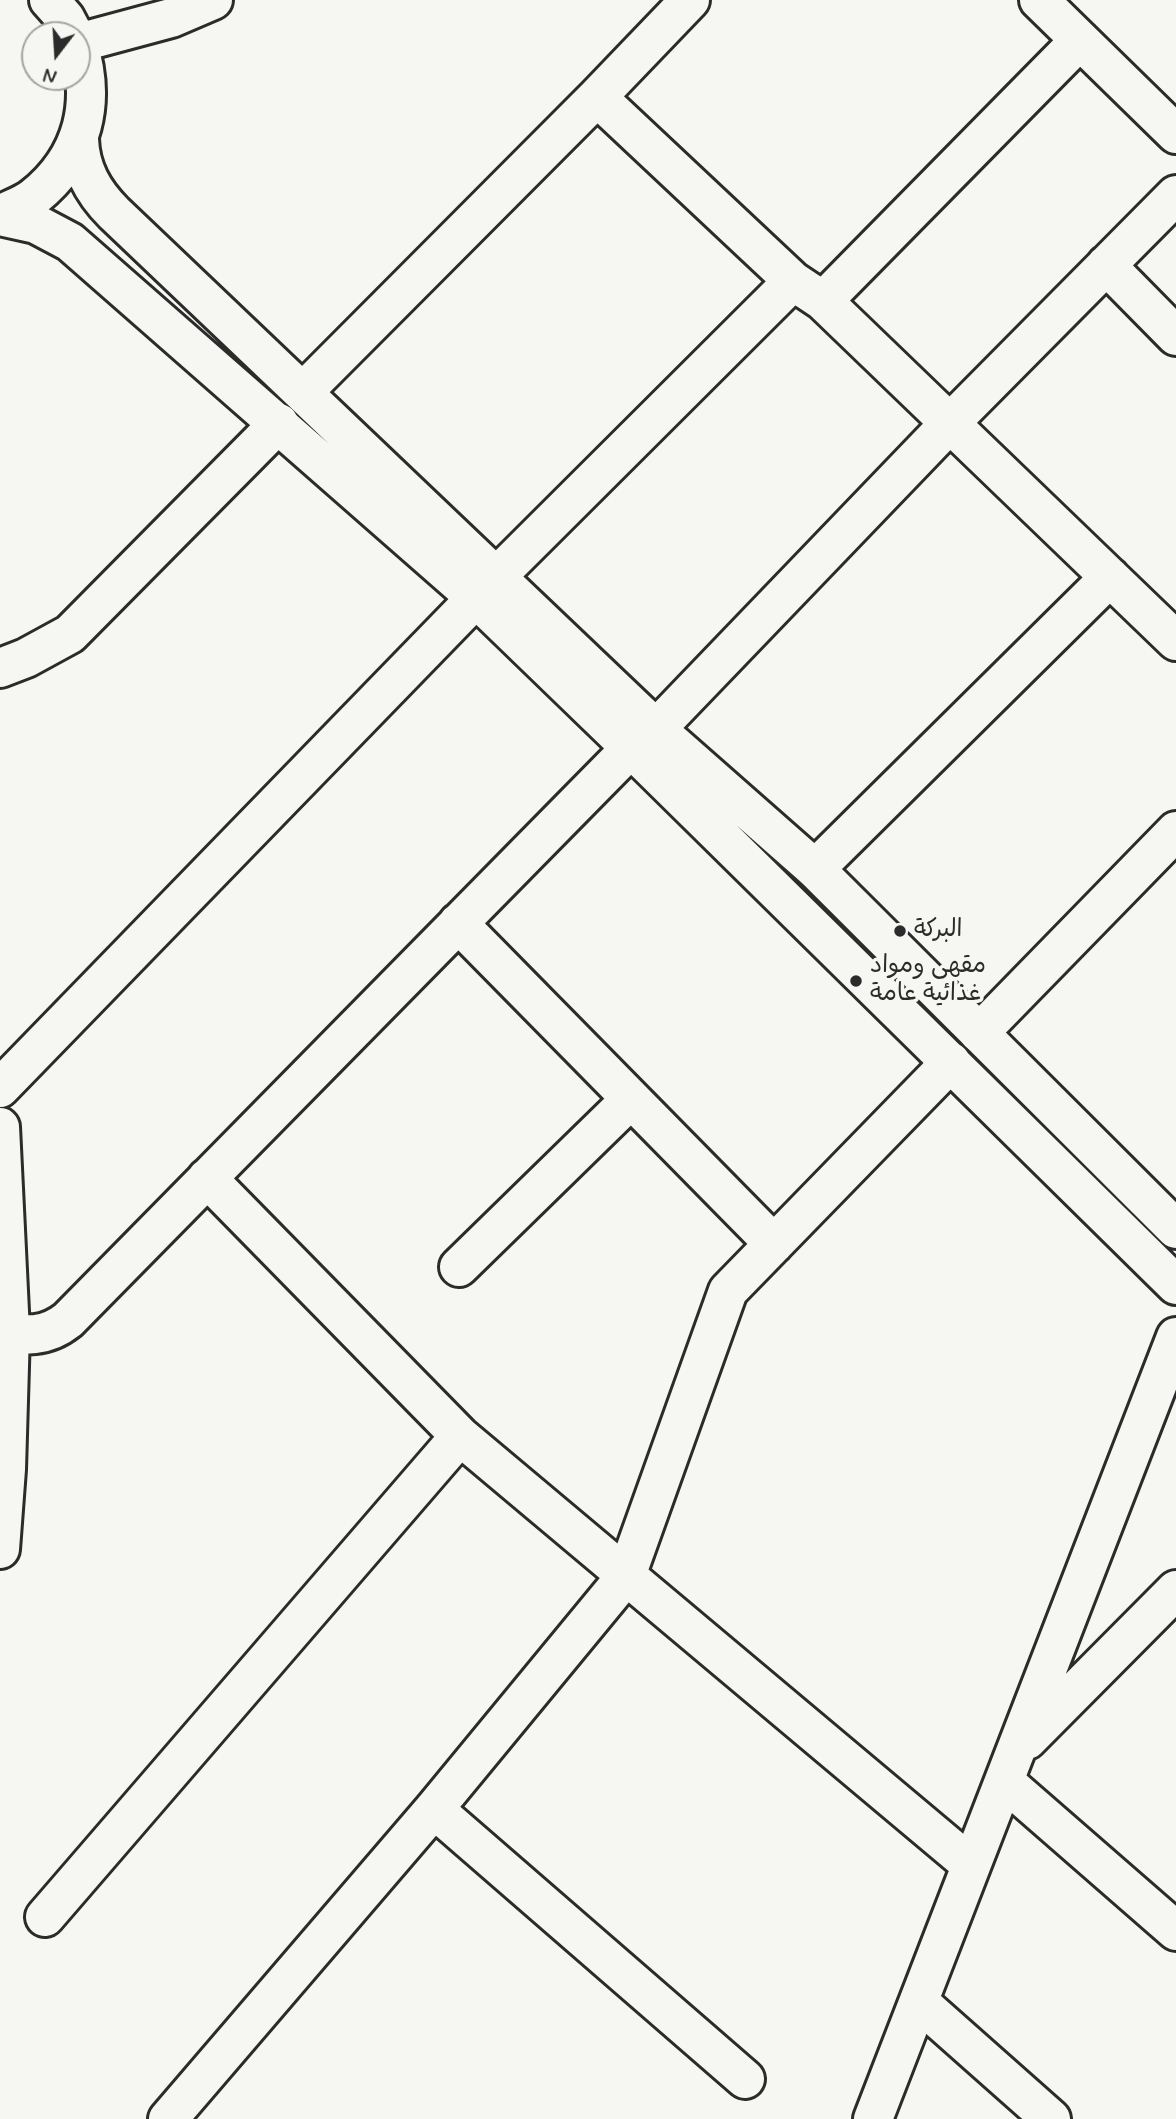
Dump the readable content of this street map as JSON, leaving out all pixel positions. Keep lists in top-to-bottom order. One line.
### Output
{"places":["البركة","مقهى ومواد غذائية عامة"],"north":"bottom"}
